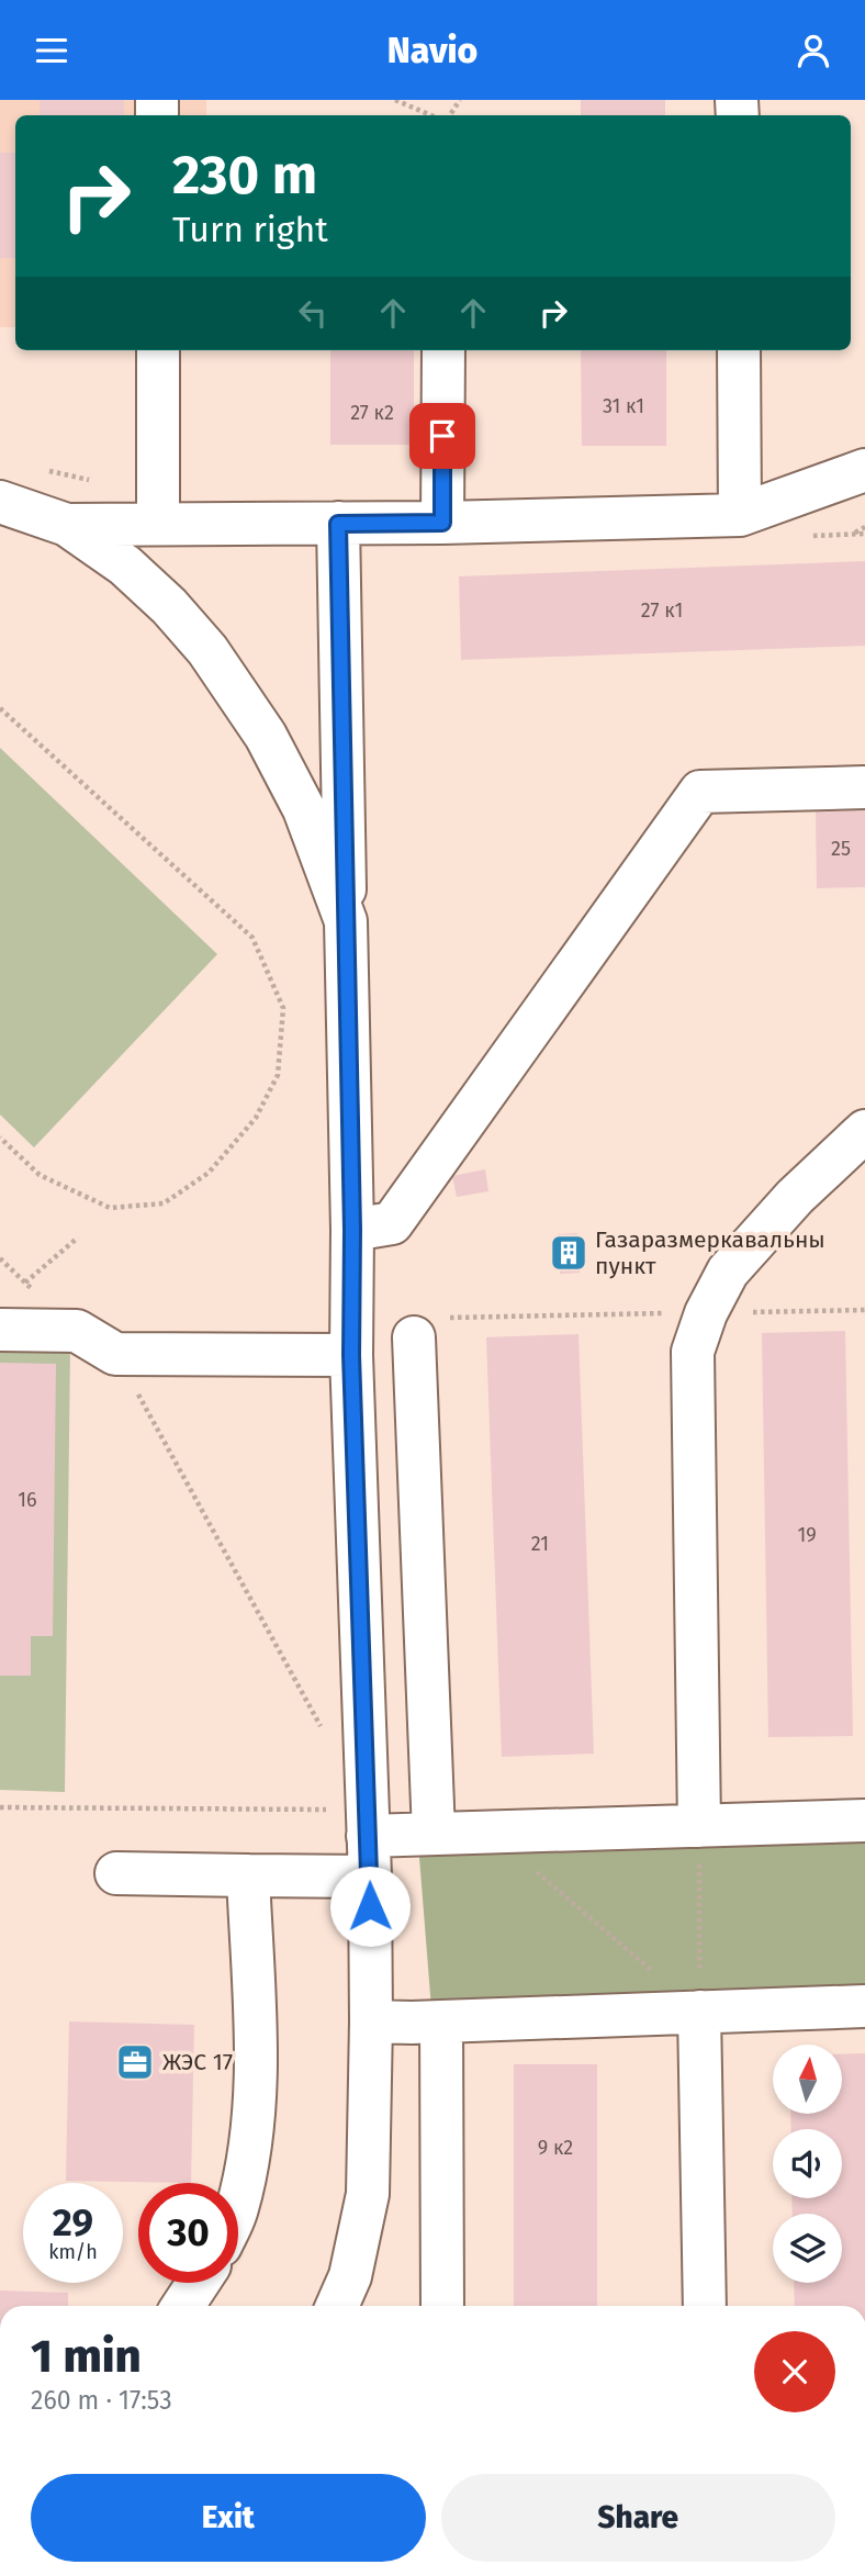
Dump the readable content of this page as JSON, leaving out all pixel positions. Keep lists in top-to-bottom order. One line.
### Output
{"places":{"building":["Газаразмеркавальны пункт"],"office":["ЖЭС 17"]},"house_numbers":["31 к1","27 к2","27 к1","25","16","19","21","9 к2"],"north":"top","page":{"header":"Navio","turn":["230 m","Turn right"],"speed":"29 km/h","limit":"30","heading":["1 min","260 m · 17:53"],"buttons":["Exit","Share"]}}
